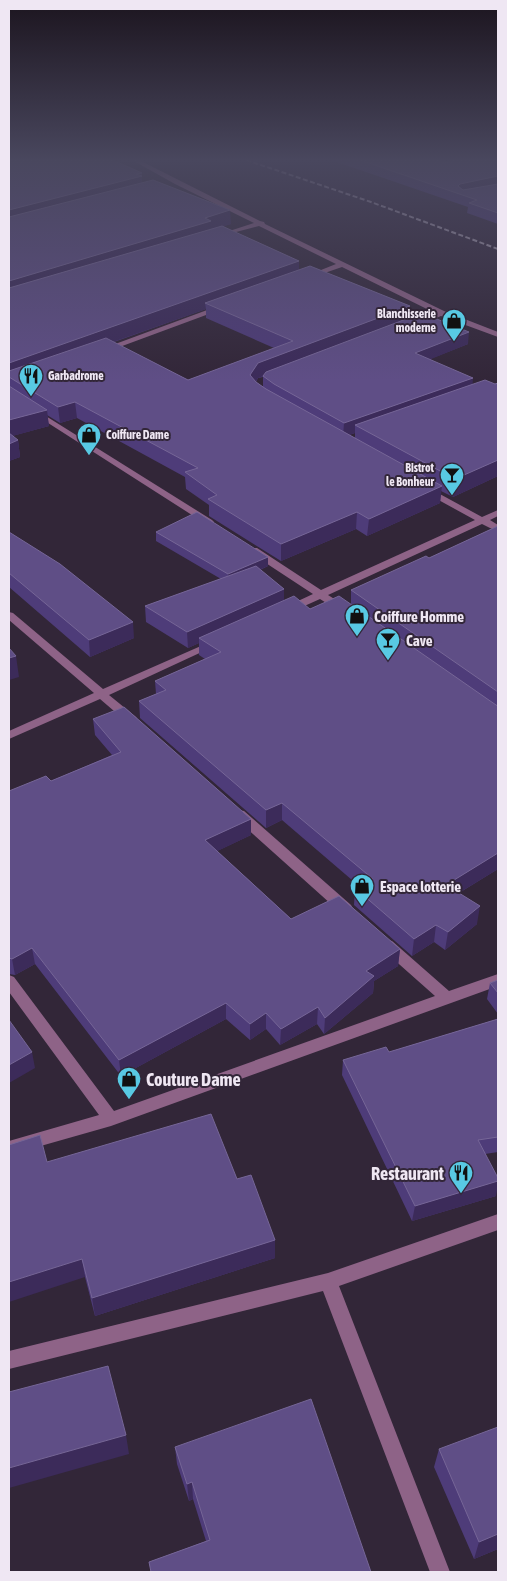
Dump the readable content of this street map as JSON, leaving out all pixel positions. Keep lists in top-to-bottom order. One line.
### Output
{"places":{"shop":["Blanchisserie moderne","Coiffure Dame","Coiffure Homme","Espace lotterie","Couture Dame"],"restaurant":["Garbadrome","Restaurant"],"bar":["Bistrot le Bonheur","Cave"]}}
